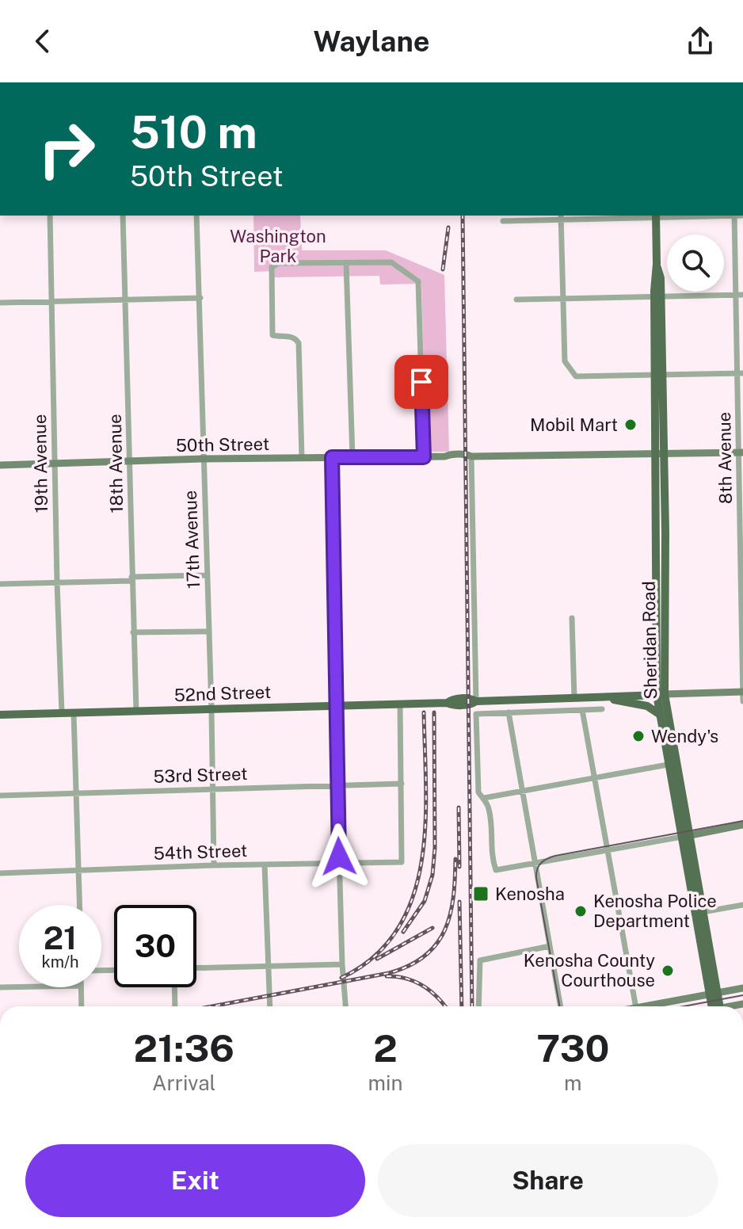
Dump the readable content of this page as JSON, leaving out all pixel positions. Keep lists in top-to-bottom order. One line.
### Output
{"streets":{"main road":["Sheridan Road","52nd Street"],"street":["50th Street","8th Avenue","19th Avenue","18th Avenue","17th Avenue","53rd Street","54th Street"]},"crossings":[["50th Street","8th Avenue"],["50th Street","19th Avenue"],["50th Street","18th Avenue"],["50th Street","17th Avenue"],["50th Street","Sheridan Road"],["8th Avenue","52nd Street"],["19th Avenue","52nd Street"],["18th Avenue","52nd Street"],["17th Avenue","52nd Street"],["17th Avenue","53rd Street"],["17th Avenue","54th Street"],["Sheridan Road","52nd Street"],["53rd Street","54th Street"]],"parks":["Washington Park"],"places":{"other":["Mobil Mart","Wendy's","Kenosha Police Department","Kenosha County Courthouse"],"transit":["Kenosha"]},"page":{"header":"Waylane","turn":["510 m","50th Street"],"speed":"21 km/h","limit":"30","eta":["21:36","Arrival","2","min","730","m"],"buttons":["Exit","Share"]}}
